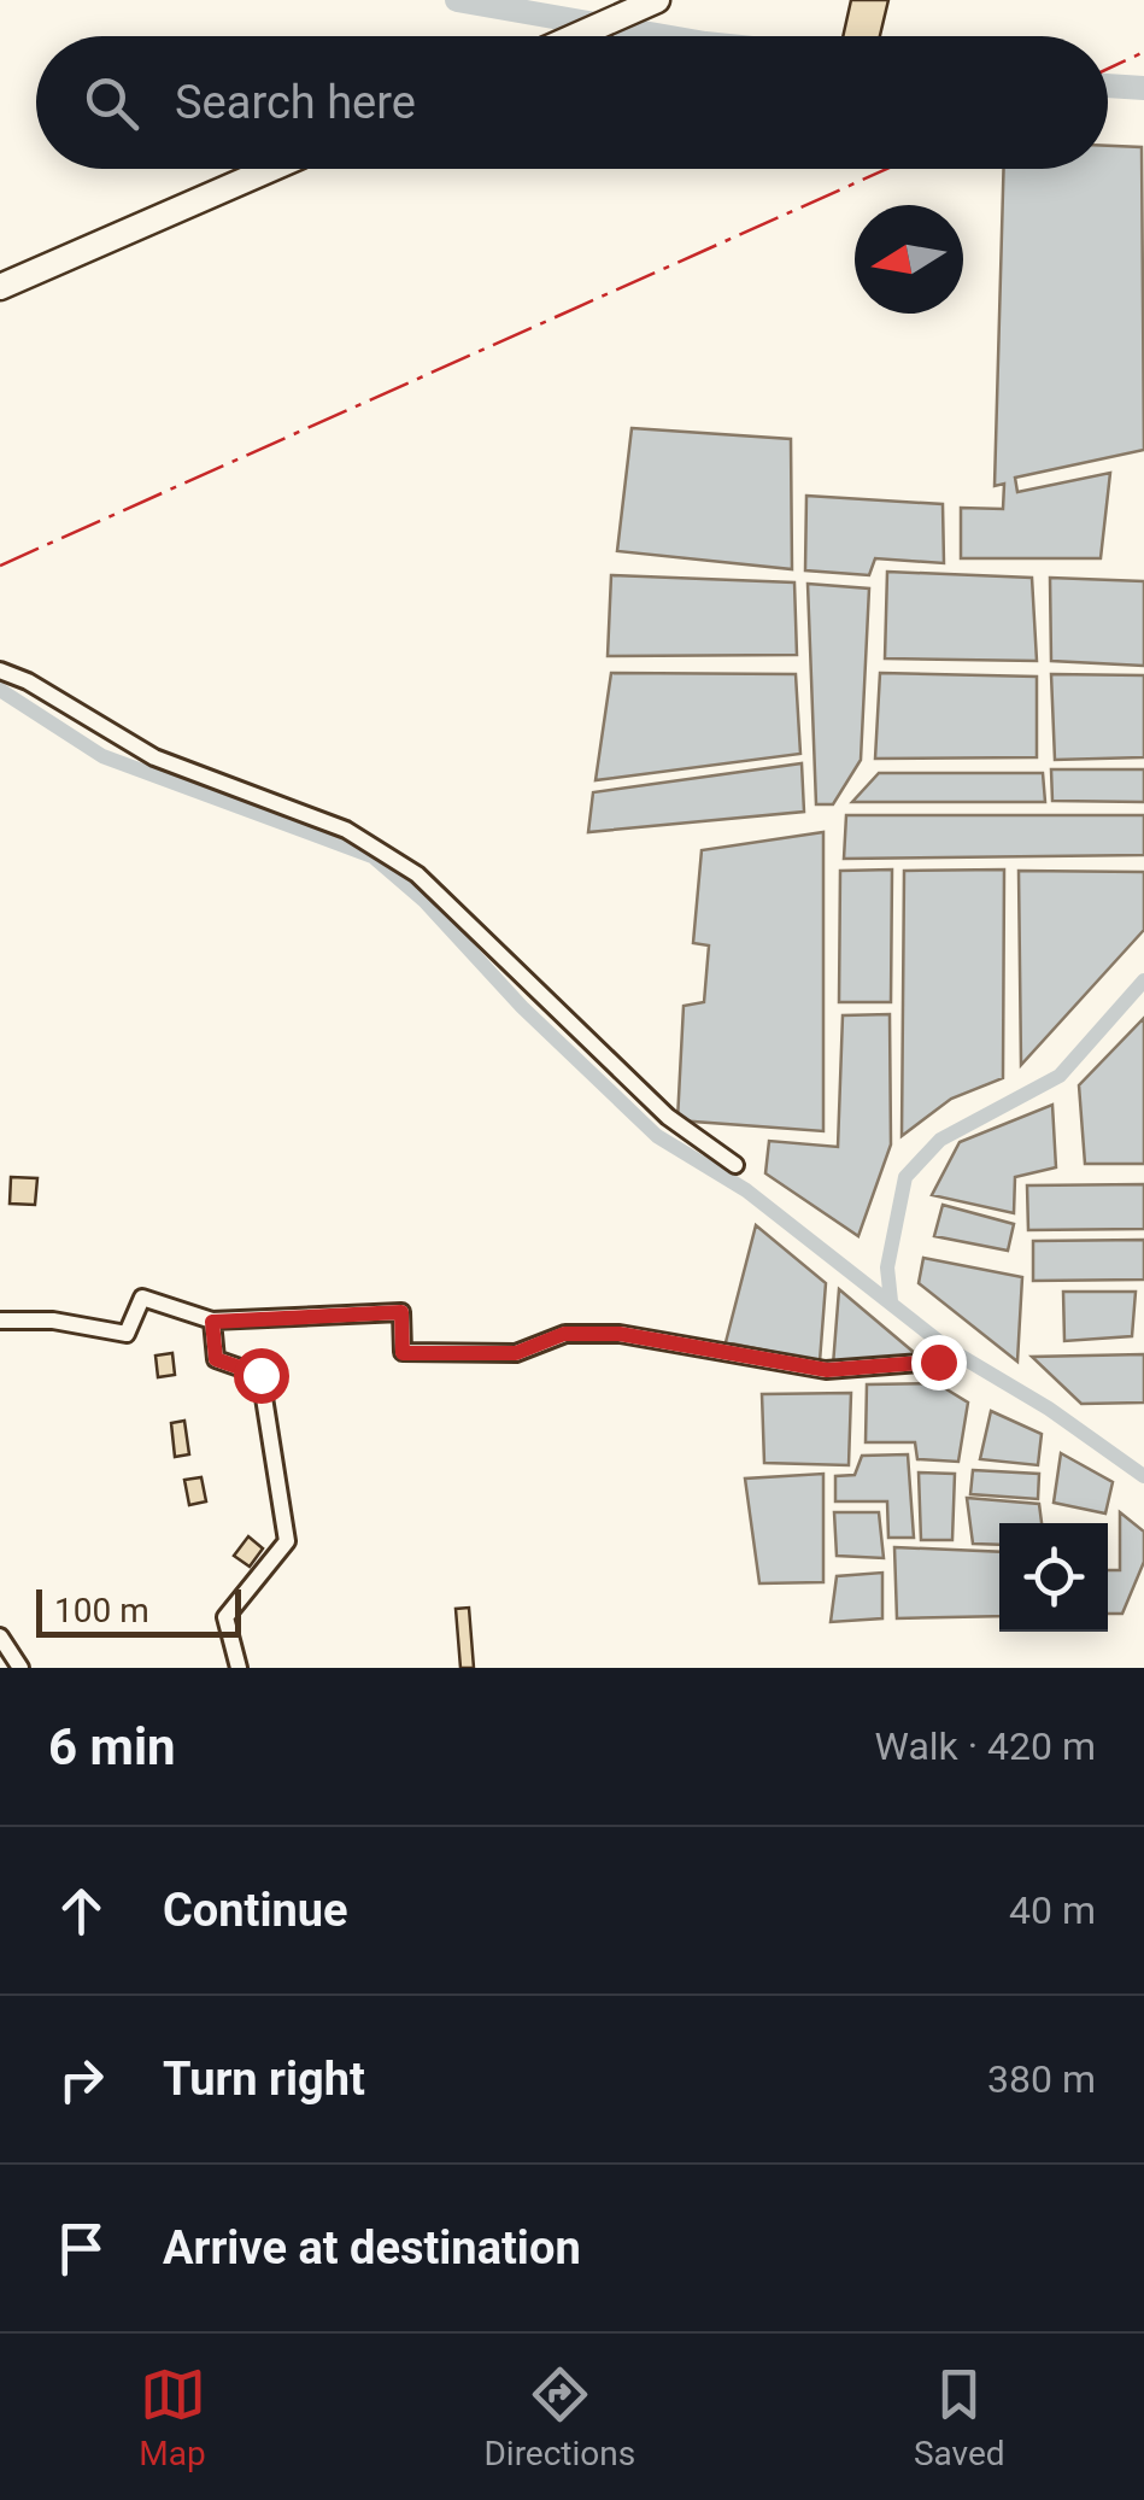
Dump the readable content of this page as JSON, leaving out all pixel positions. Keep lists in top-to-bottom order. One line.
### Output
{"scale_bar":"100 m","north":"left","page":{"search":"Search here","scale":"100 m","heading":["6 min","Walk · 420 m"],"list":[["Continue","40 m"],["Turn right","380 m"],"Arrive at destination"],"nav":["Map","Directions","Saved"]}}
